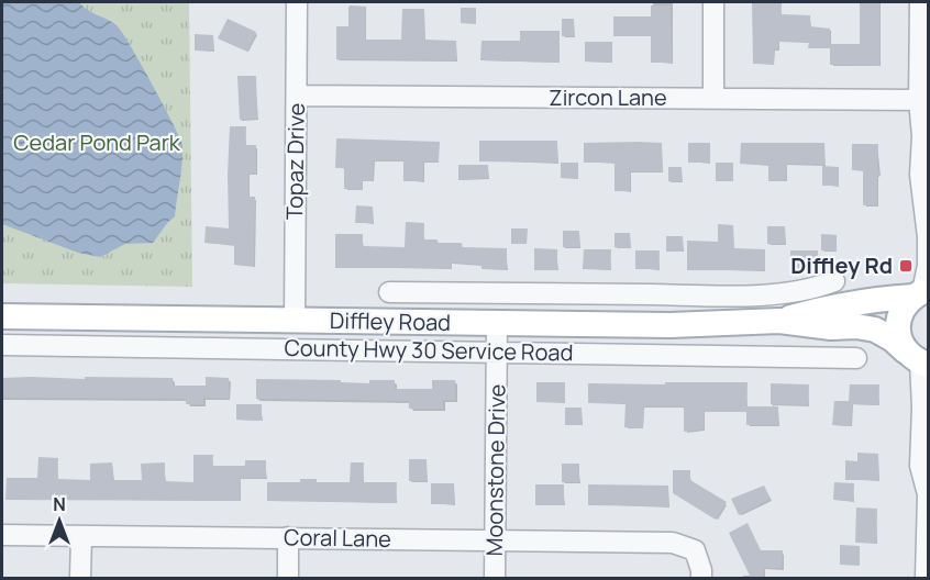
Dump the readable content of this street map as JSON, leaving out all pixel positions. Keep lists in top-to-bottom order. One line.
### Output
{"streets":{"main road":["Diffley Road"],"street":["Zircon Lane","Topaz Drive","County Hwy 30 Service Road","Moonstone Drive","Coral Lane"]},"crossings":[["Zircon Lane","Topaz Drive"],["Topaz Drive","Diffley Road"],["Diffley Road","Moonstone Drive"],["County Hwy 30 Service Road","Moonstone Drive"],["Moonstone Drive","Coral Lane"]],"parks":["Cedar Pond Park"],"places":{"transit":["Diffley Rd"]},"north":"top"}
